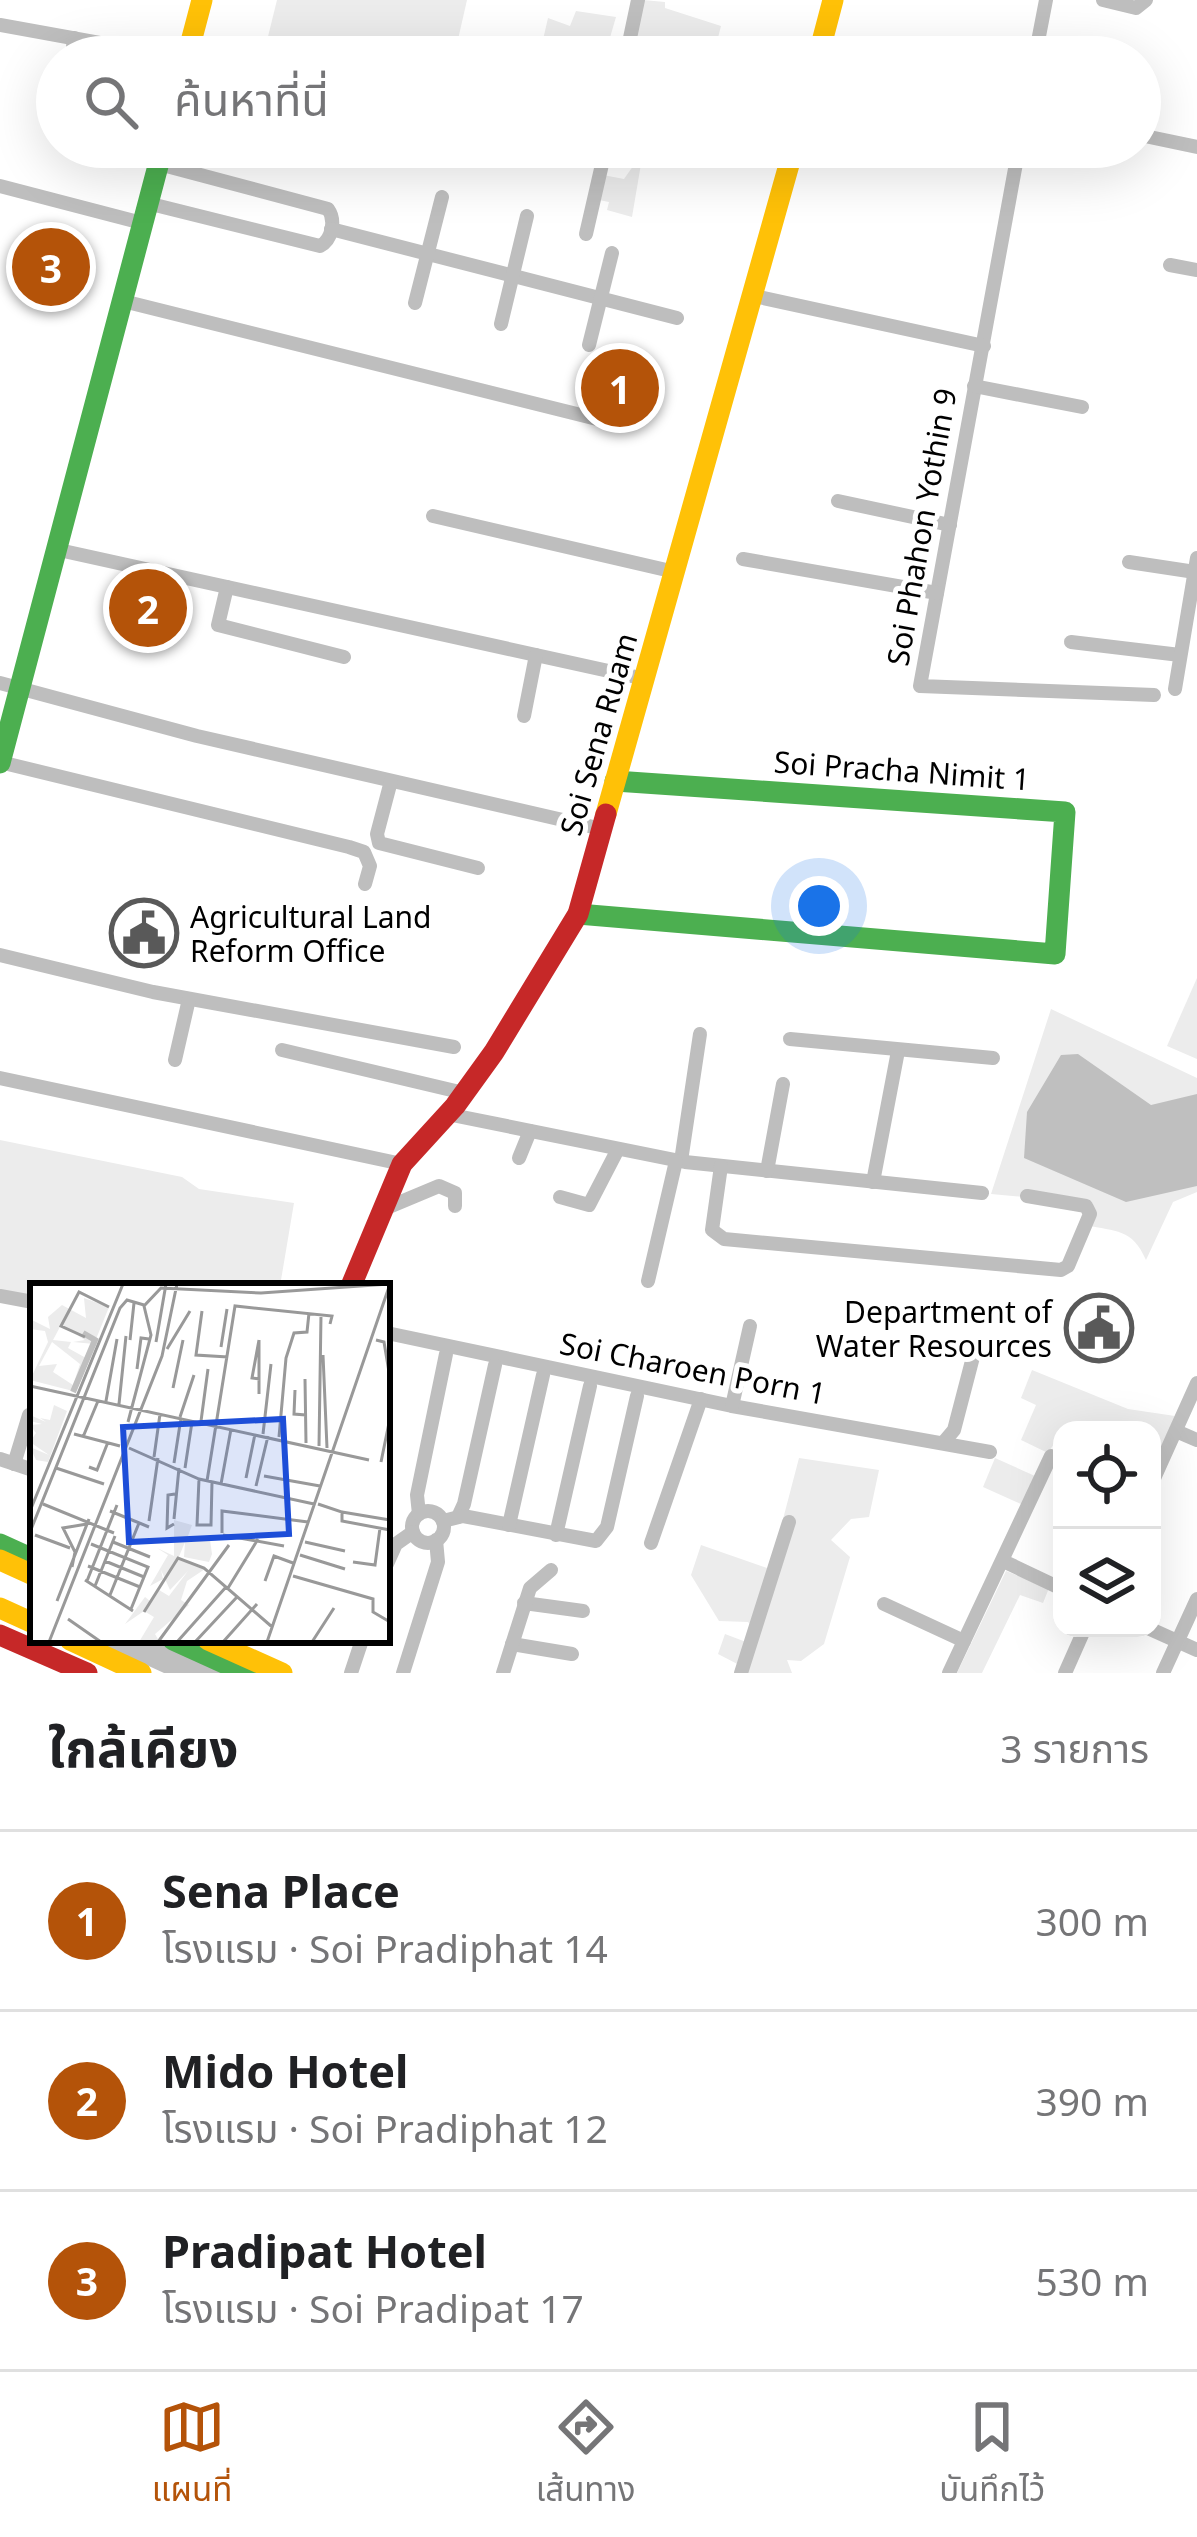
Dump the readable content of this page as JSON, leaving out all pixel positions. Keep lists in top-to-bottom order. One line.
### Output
{"streets":{"main road":["Soi Sena Ruam","Soi Pracha Nimit 1"],"street":["Soi Phahon Yothin 9","Soi Charoen Porn 1"]},"crossings":[["Soi Sena Ruam","Soi Pracha Nimit 1"]],"places":{"public building":["Agricultural Land Reform Office","Department of Water Resources"]},"page":{"search":"ค้นหาที่นี่","pins":["3","1","2"],"heading":["ใกล้เคียง","3 รายการ"],"list":[{"mark":"1","name":"Sena Place","note":"โรงแรม · Soi Pradiphat 14","value":"300 m"},{"mark":"2","name":"Mido Hotel","note":"โรงแรม · Soi Pradiphat 12","value":"390 m"},{"mark":"3","name":"Pradipat Hotel","note":"โรงแรม · Soi Pradipat 17","value":"530 m"}],"nav":["แผนที่","เส้นทาง","บันทึกไว้"]}}
